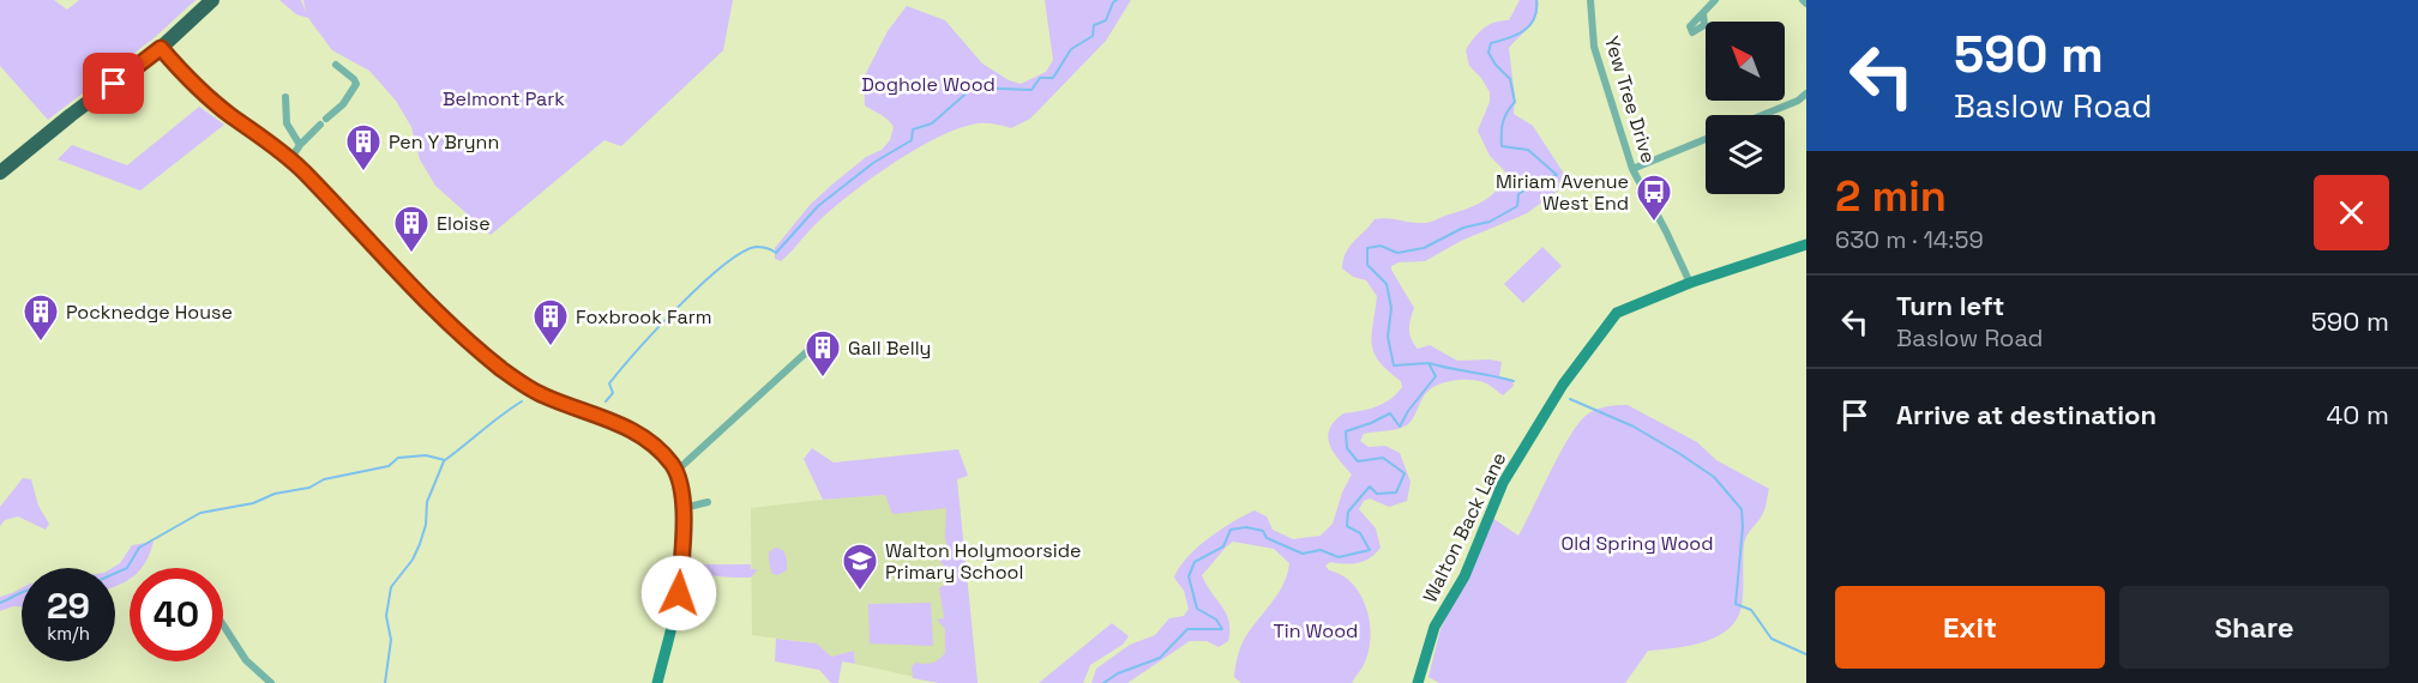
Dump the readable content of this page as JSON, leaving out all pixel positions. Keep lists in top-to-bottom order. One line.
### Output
{"streets":{"street":["Yew Tree Drive","Walton Back Lane"]},"crossings":[["Yew Tree Drive","Walton Back Lane"]],"parks":["Doghole Wood","Belmont Park","Old Spring Wood","Tin Wood"],"places":{"building":["Pen Y Brynn","Eloise","Pocknedge House","Foxbrook Farm","Gall Belly"],"bus stop":["Miriam Avenue West End"],"school or university":["Walton Holymoorside Primary School"]},"north":"top left","page":{"turn":["590 m","Baslow Road"],"heading":["2 min","630 m · 14:59"],"list":[{"name":"Turn left","note":"Baslow Road","value":"590 m"},{"name":"Arrive at destination","value":"40 m"}],"speed":"29 km/h","limit":"40","buttons":["Exit","Share"]}}
